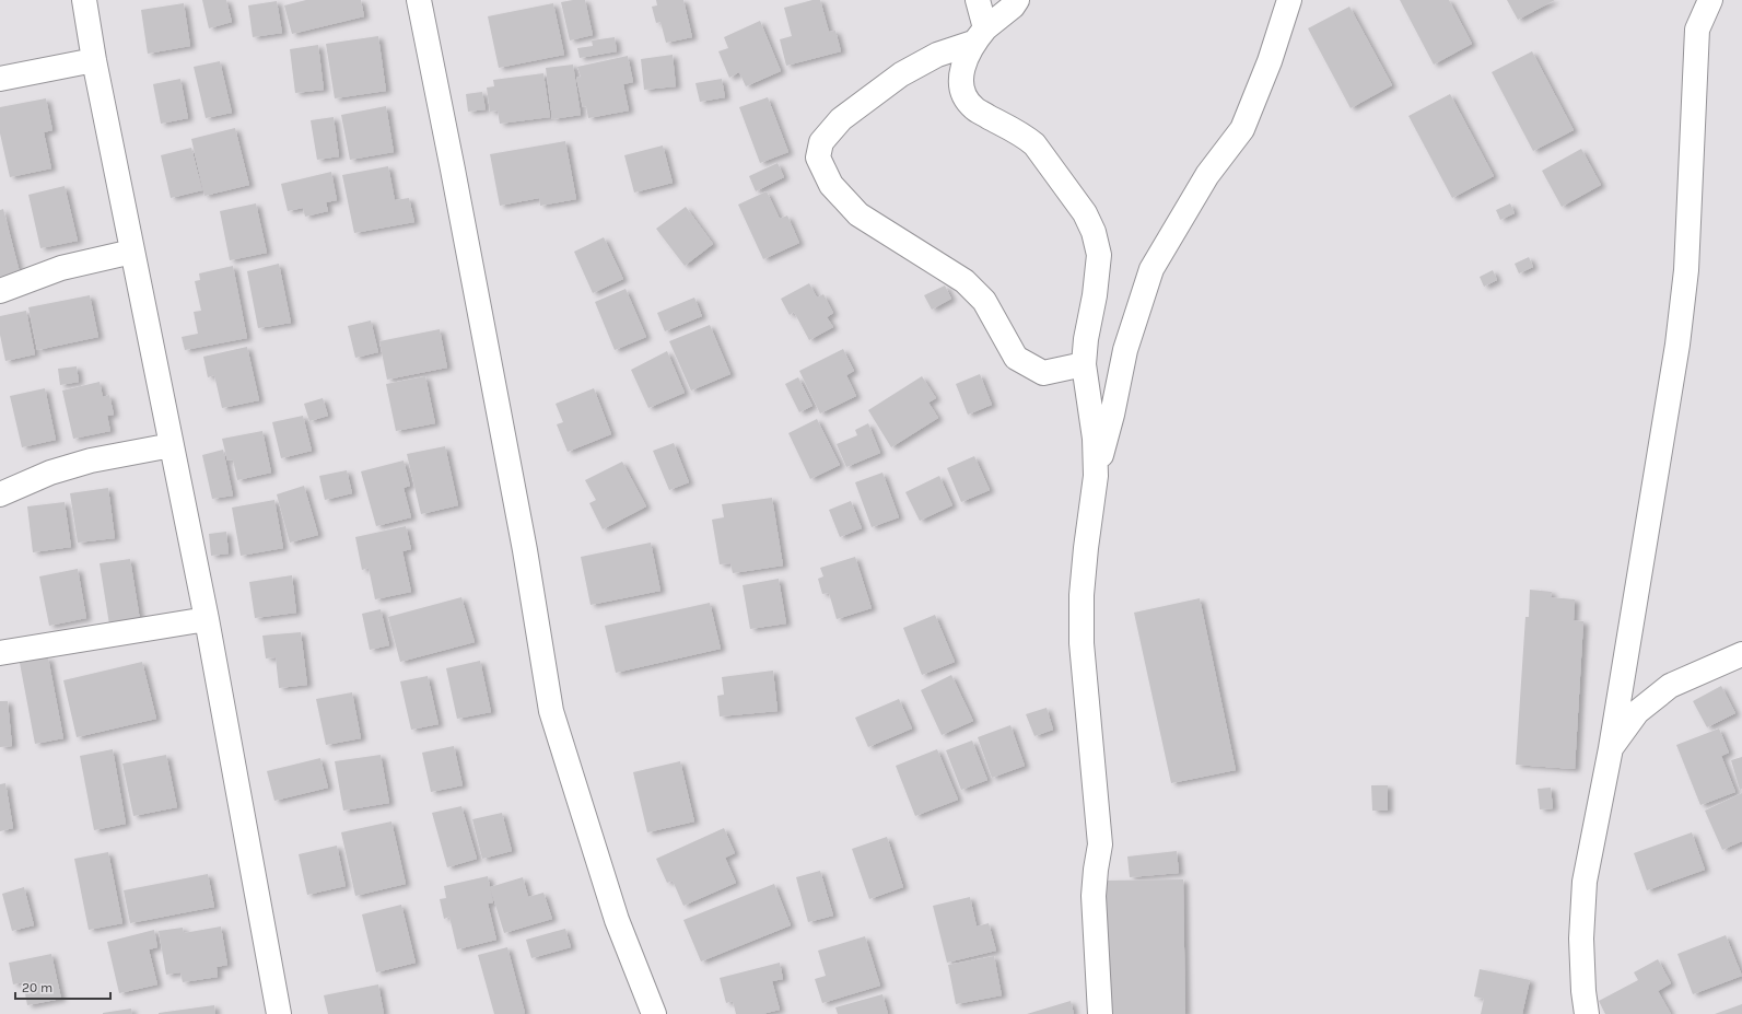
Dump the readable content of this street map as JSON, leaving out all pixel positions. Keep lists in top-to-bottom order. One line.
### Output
{"scale_bar":"20 m"}
